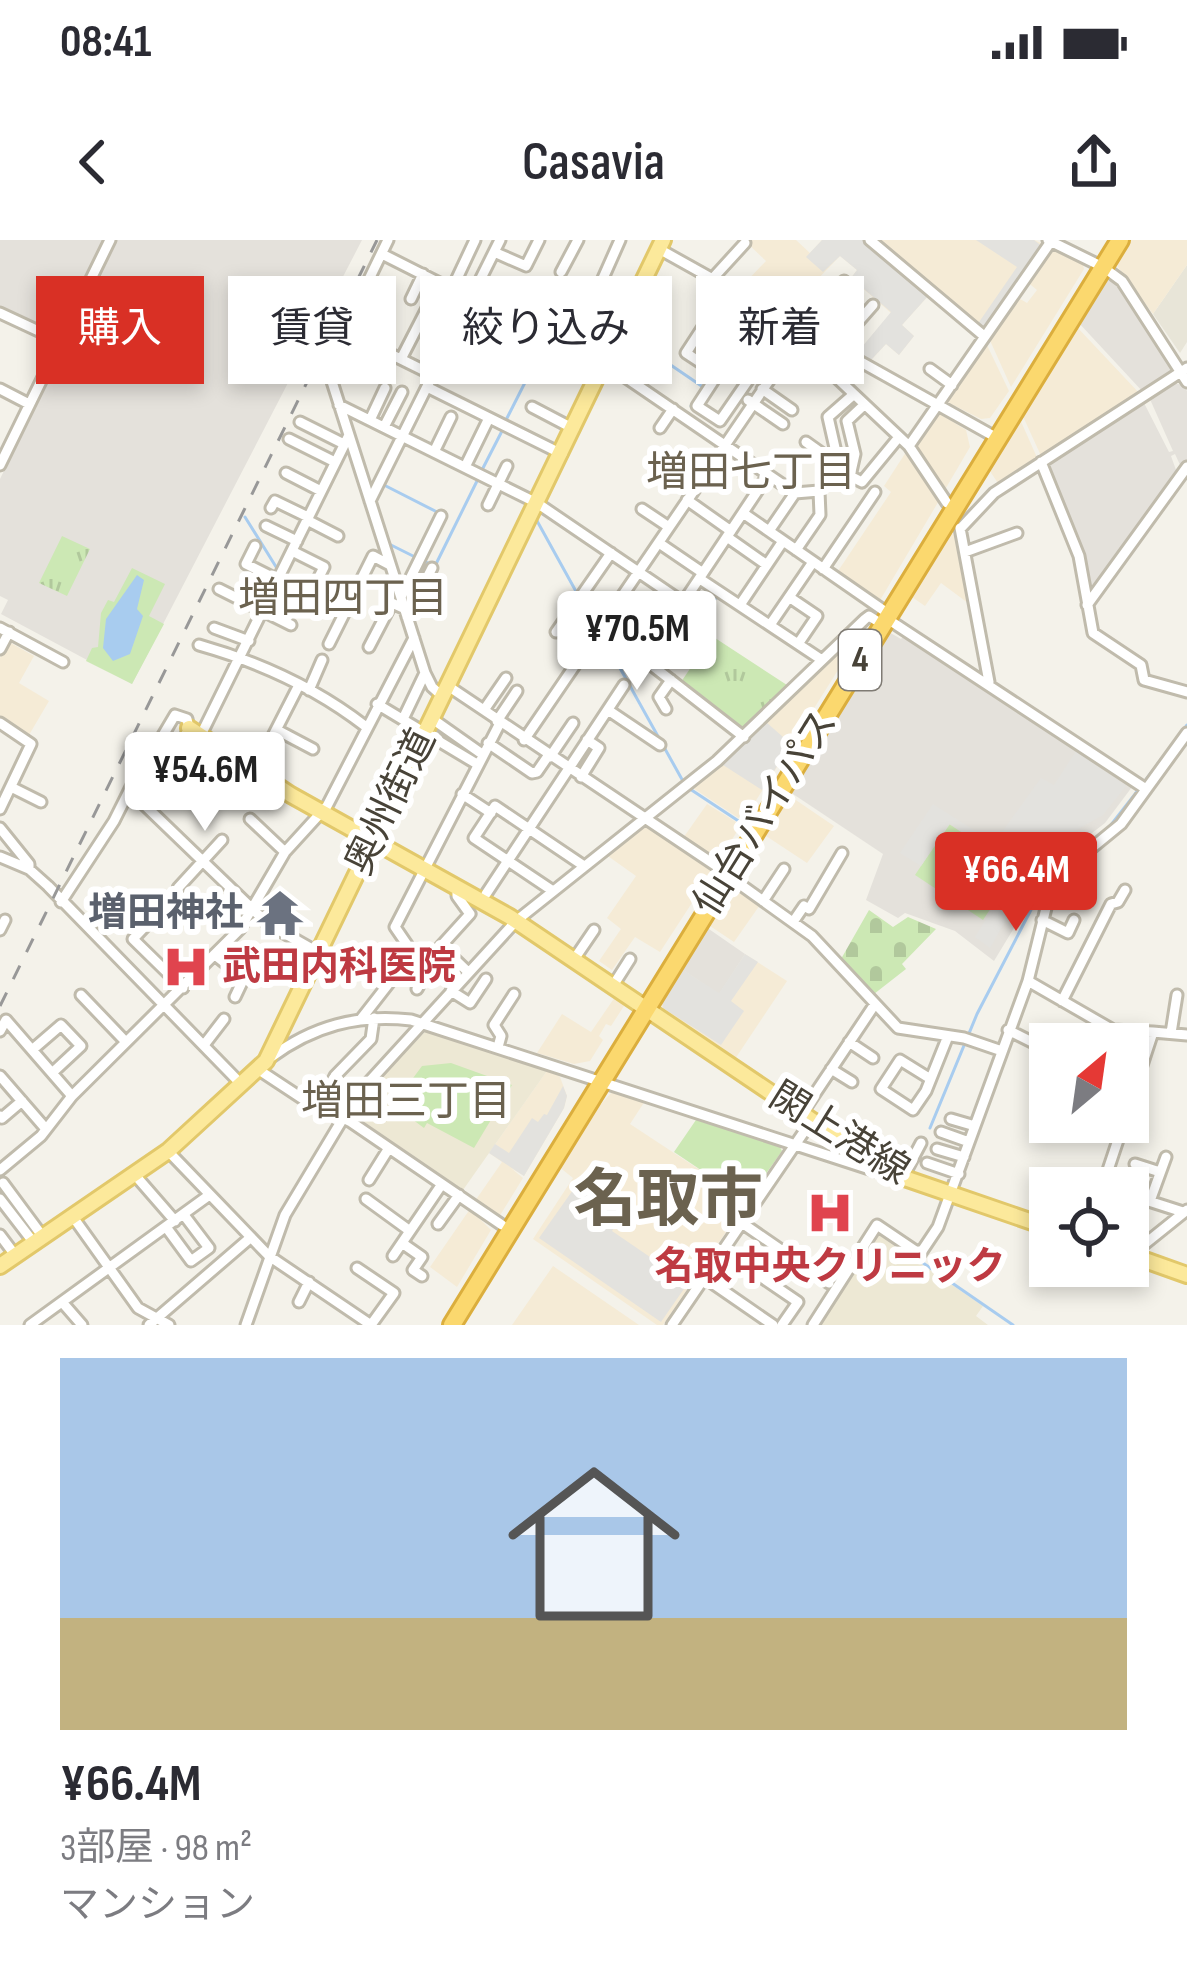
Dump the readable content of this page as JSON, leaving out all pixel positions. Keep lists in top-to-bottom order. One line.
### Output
{"streets":{"highway":["4","仙台バイパス"],"main road":["奥州街道","閖上港線"]},"crossings":[["奥州街道","閖上港線"],["仙台バイパス","閖上港線"]],"districts":["増田七丁目","増田四丁目","増田三丁目","名取市"],"places":{"temple":["増田神社"],"hospital":["武田内科医院","名取中央クリニック"]},"north":"top right","page":{"status":"08:41","header":"Casavia","chip":["購入","賃貸","絞り込み","新着"],"price":["¥70.5M","¥54.6M","¥66.4M"],"list":[{"name":"¥66.4M","note":"3部屋 · 98 m² · マンション"}]}}
